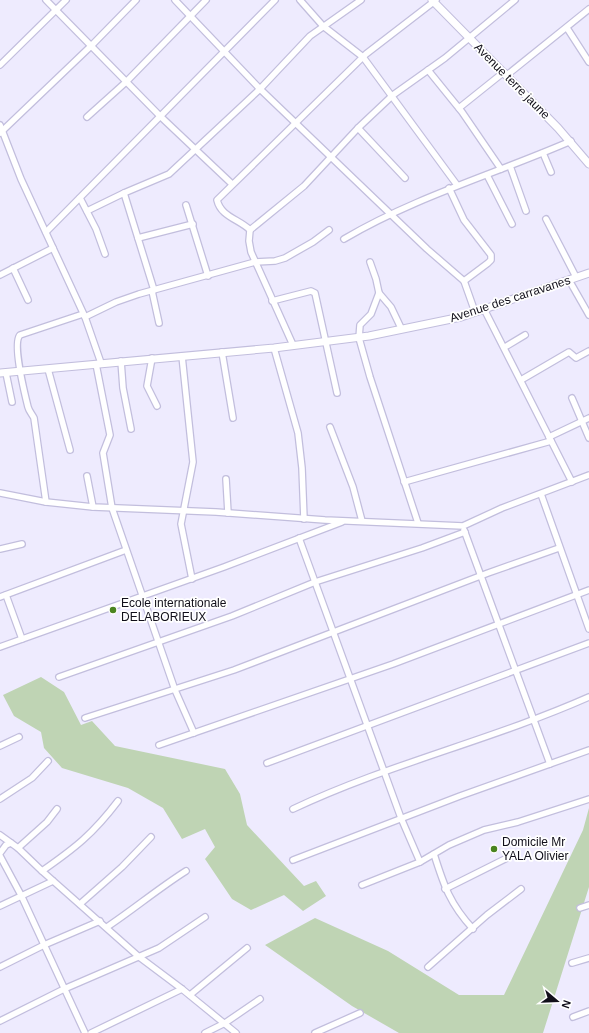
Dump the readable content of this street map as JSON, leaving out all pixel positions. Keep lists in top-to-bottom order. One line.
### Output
{"streets":{"street":["Avenue terre jaune","Avenue des carravanes"]},"places":["Ecole internationale DELABORIEUX","Domicile Mr YALA Olivier"],"north":"right"}
